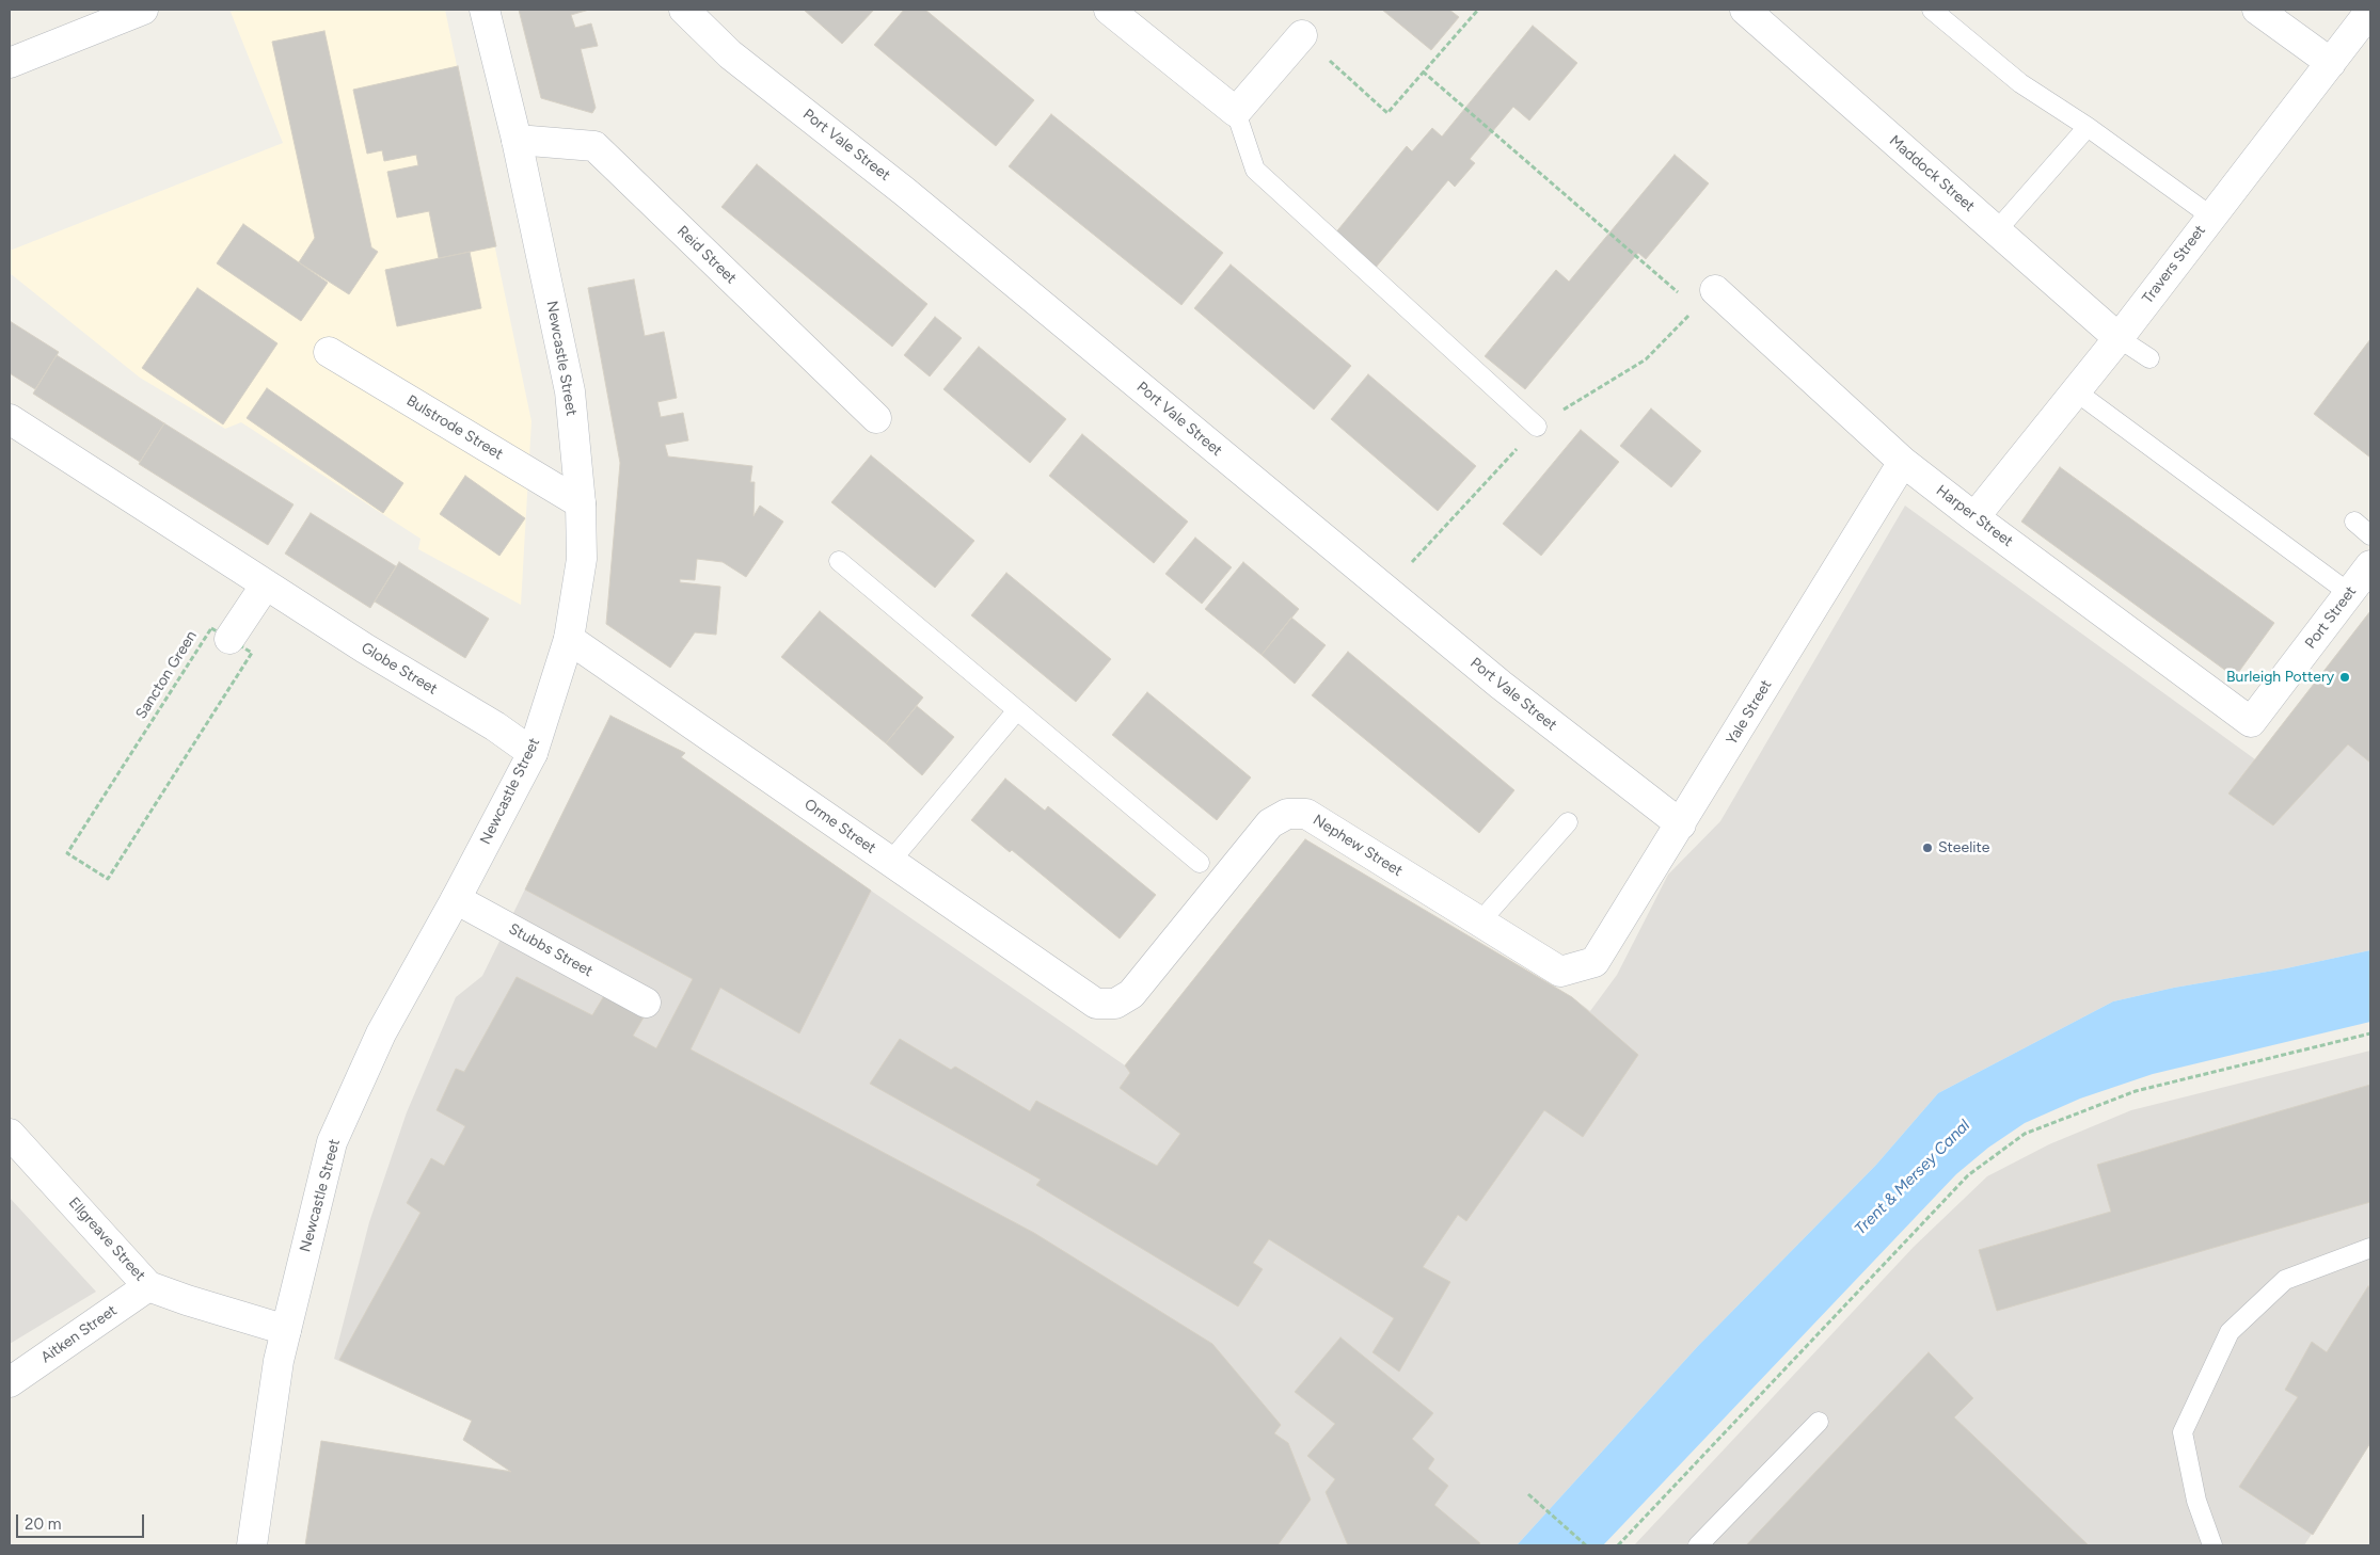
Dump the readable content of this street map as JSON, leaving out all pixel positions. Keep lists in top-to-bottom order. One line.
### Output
{"streets":{"street":["Port Vale Street","Maddock Street","Reid Street","Travers Street","Newcastle Street","Bulstrode Street","Harper Street","Port Street","Globe Street","Yale Street","Orme Street","Nephew Street","Stubbs Street","Ellgreave Street","Aitken Street"],"path":["Sancton Green"]},"crossings":[["Port Vale Street","Yale Street"],["Maddock Street","Travers Street"],["Reid Street","Newcastle Street"],["Travers Street","Harper Street"],["Newcastle Street","Bulstrode Street"],["Newcastle Street","Globe Street"],["Newcastle Street","Orme Street"],["Newcastle Street","Stubbs Street"],["Newcastle Street","Ellgreave Street"],["Harper Street","Port Street"],["Harper Street","Yale Street"],["Yale Street","Nephew Street"],["Orme Street","Nephew Street"],["Ellgreave Street","Aitken Street"]],"water":["Trent & Mersey Canal"],"places":["Burleigh Pottery","Steelite"],"scale_bar":"20 m"}
